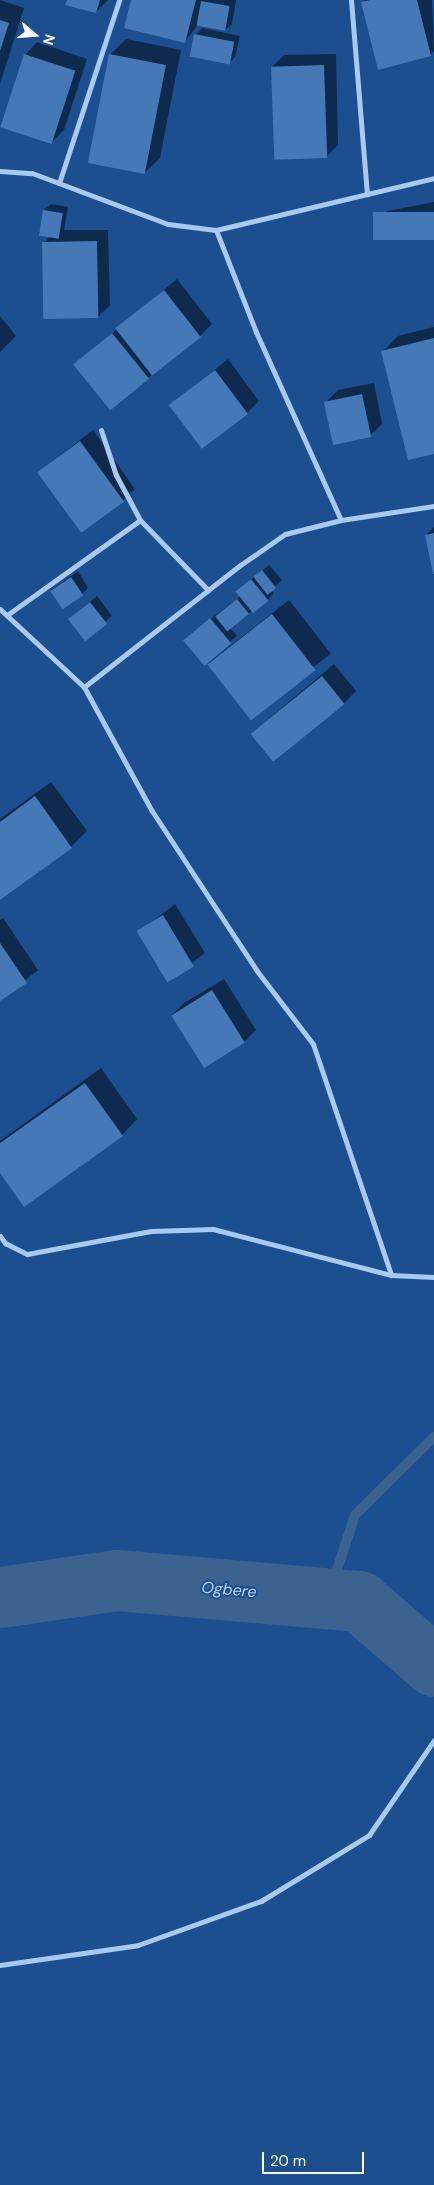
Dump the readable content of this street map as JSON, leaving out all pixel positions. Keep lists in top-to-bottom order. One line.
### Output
{"water":["Ogbere"],"scale_bar":"20 m","north":"right"}
